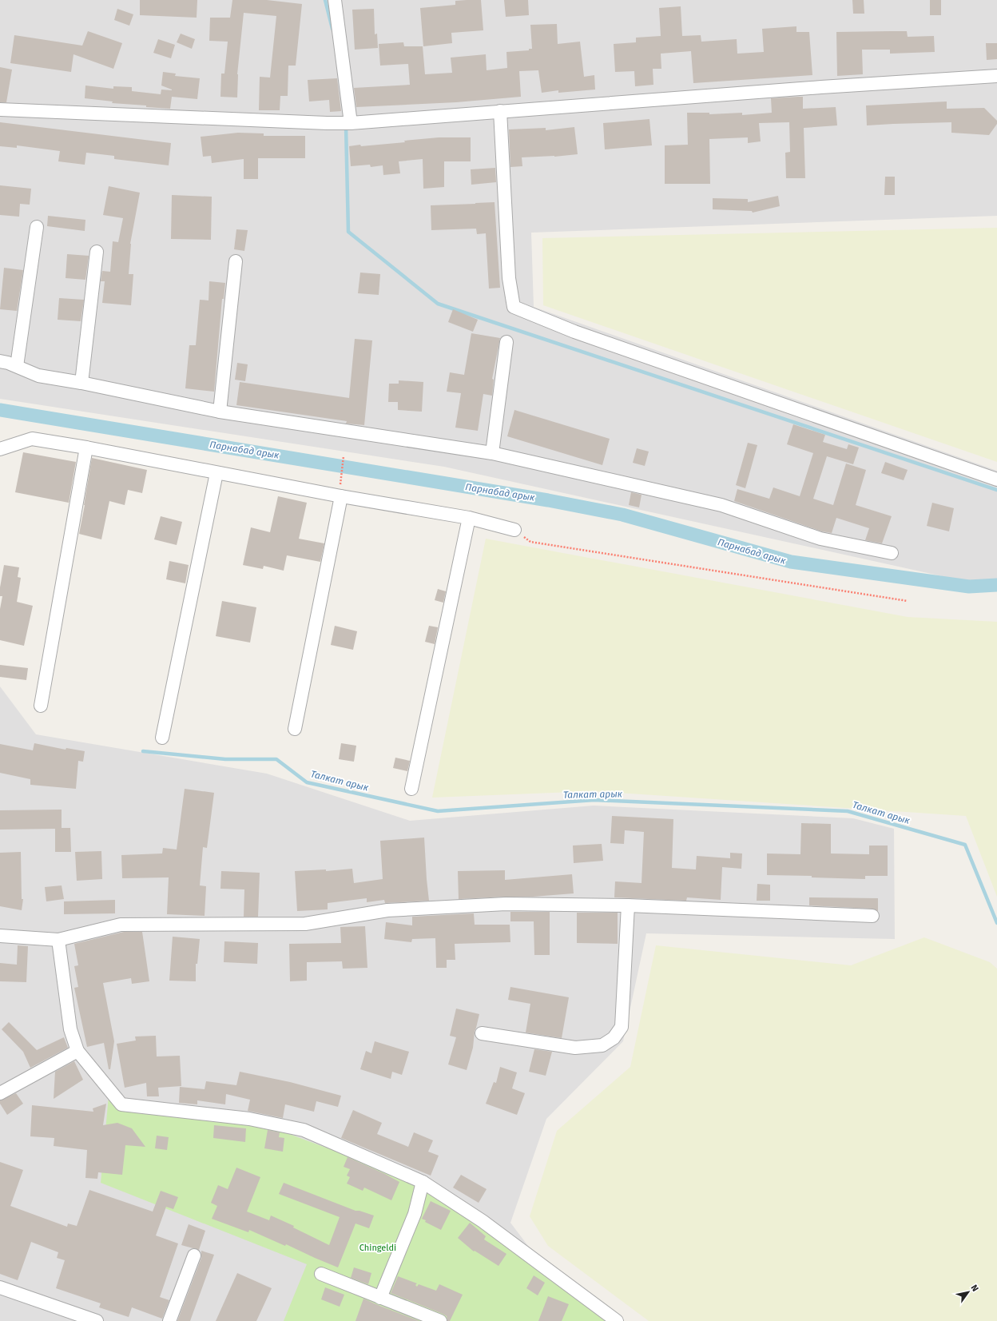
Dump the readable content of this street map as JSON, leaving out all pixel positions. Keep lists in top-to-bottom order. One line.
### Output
{"water":["Парнабад арык","Талкат арык"],"parks":["Chingeldi"],"north":"top right"}
